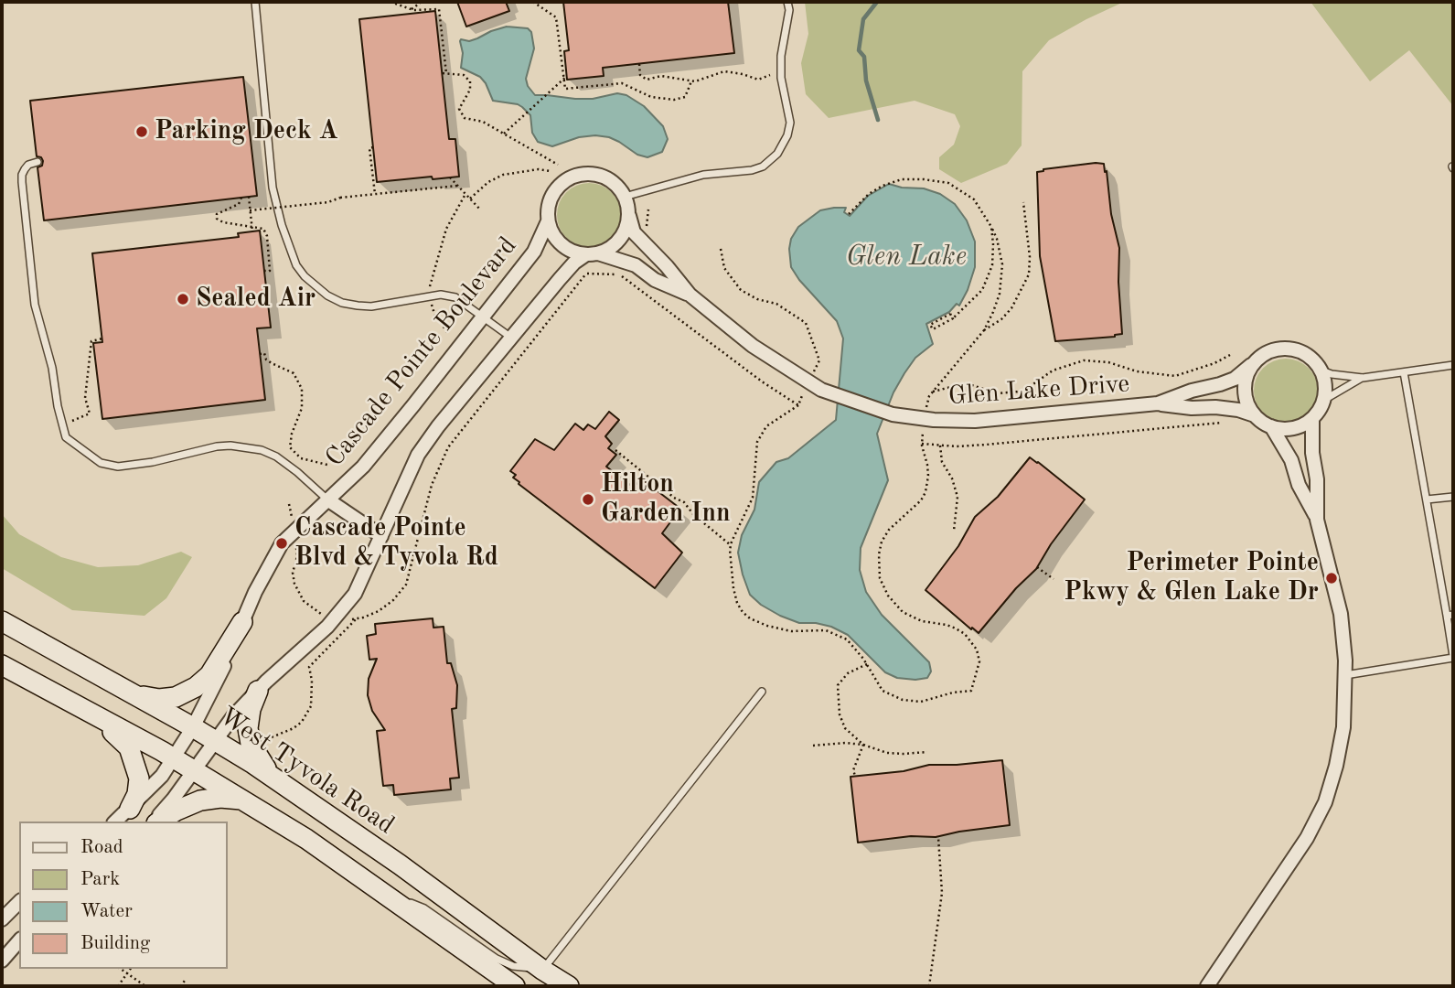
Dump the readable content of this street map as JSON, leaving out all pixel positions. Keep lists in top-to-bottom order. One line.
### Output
{"streets":{"main road":["West Tyvola Road"],"street":["Cascade Pointe Boulevard","Glen Lake Drive"]},"crossings":[["Cascade Pointe Boulevard","Glen Lake Drive"],["Cascade Pointe Boulevard","West Tyvola Road"]],"water":["Glen Lake"],"places":["Parking Deck A","Sealed Air","Hilton Garden Inn","Cascade Pointe Blvd & Tyvola Rd","Perimeter Pointe Pkwy & Glen Lake Dr"],"legend":["Road","Park","Water","Building"]}
